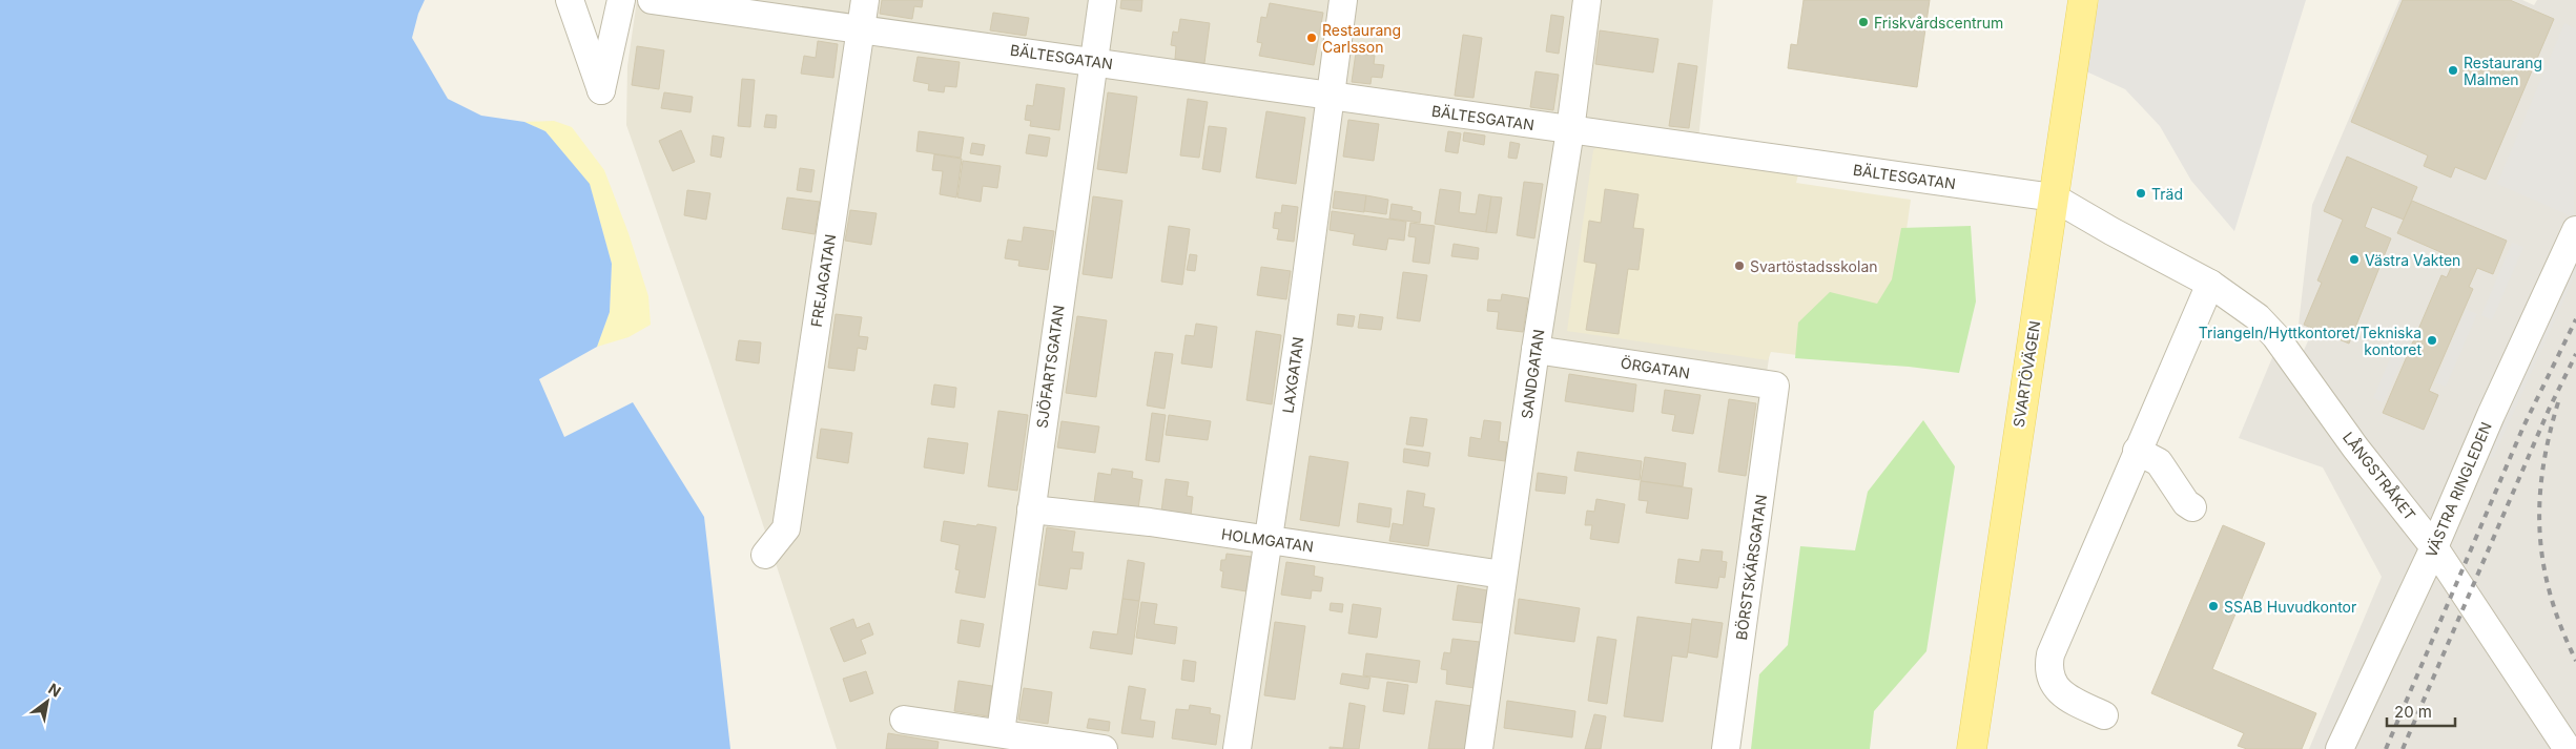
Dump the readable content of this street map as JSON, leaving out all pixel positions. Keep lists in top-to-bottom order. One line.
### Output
{"streets":{"main road":["SVARTÖVÄGEN"],"street":["BÄLTESGATAN","FREJAGATAN","SJÖFARTSGATAN","ÖRGATAN","SANDGATAN","LAXGATAN","LÅNGSTRÅKET","VÄSTRA RINGLEDEN","HOLMGATAN","BÖRSTSKÄRSGATAN"]},"crossings":[["BÄLTESGATAN","FREJAGATAN"],["BÄLTESGATAN","SJÖFARTSGATAN"],["BÄLTESGATAN","SANDGATAN"],["BÄLTESGATAN","SVARTÖVÄGEN"],["BÄLTESGATAN","LAXGATAN"],["BÄLTESGATAN","LÅNGSTRÅKET"],["SJÖFARTSGATAN","HOLMGATAN"],["ÖRGATAN","SANDGATAN"],["ÖRGATAN","BÖRSTSKÄRSGATAN"],["SANDGATAN","HOLMGATAN"],["LAXGATAN","HOLMGATAN"],["LÅNGSTRÅKET","VÄSTRA RINGLEDEN"]],"places":["Friskvårdscentrum","Restaurang Carlsson","Restaurang Malmen","Träd","Västra Vakten","Svartöstadsskolan","Triangeln/Hyttkontoret/Tekniska kontoret","SSAB Huvudkontor"],"scale_bar":"20 m","north":"top right"}
